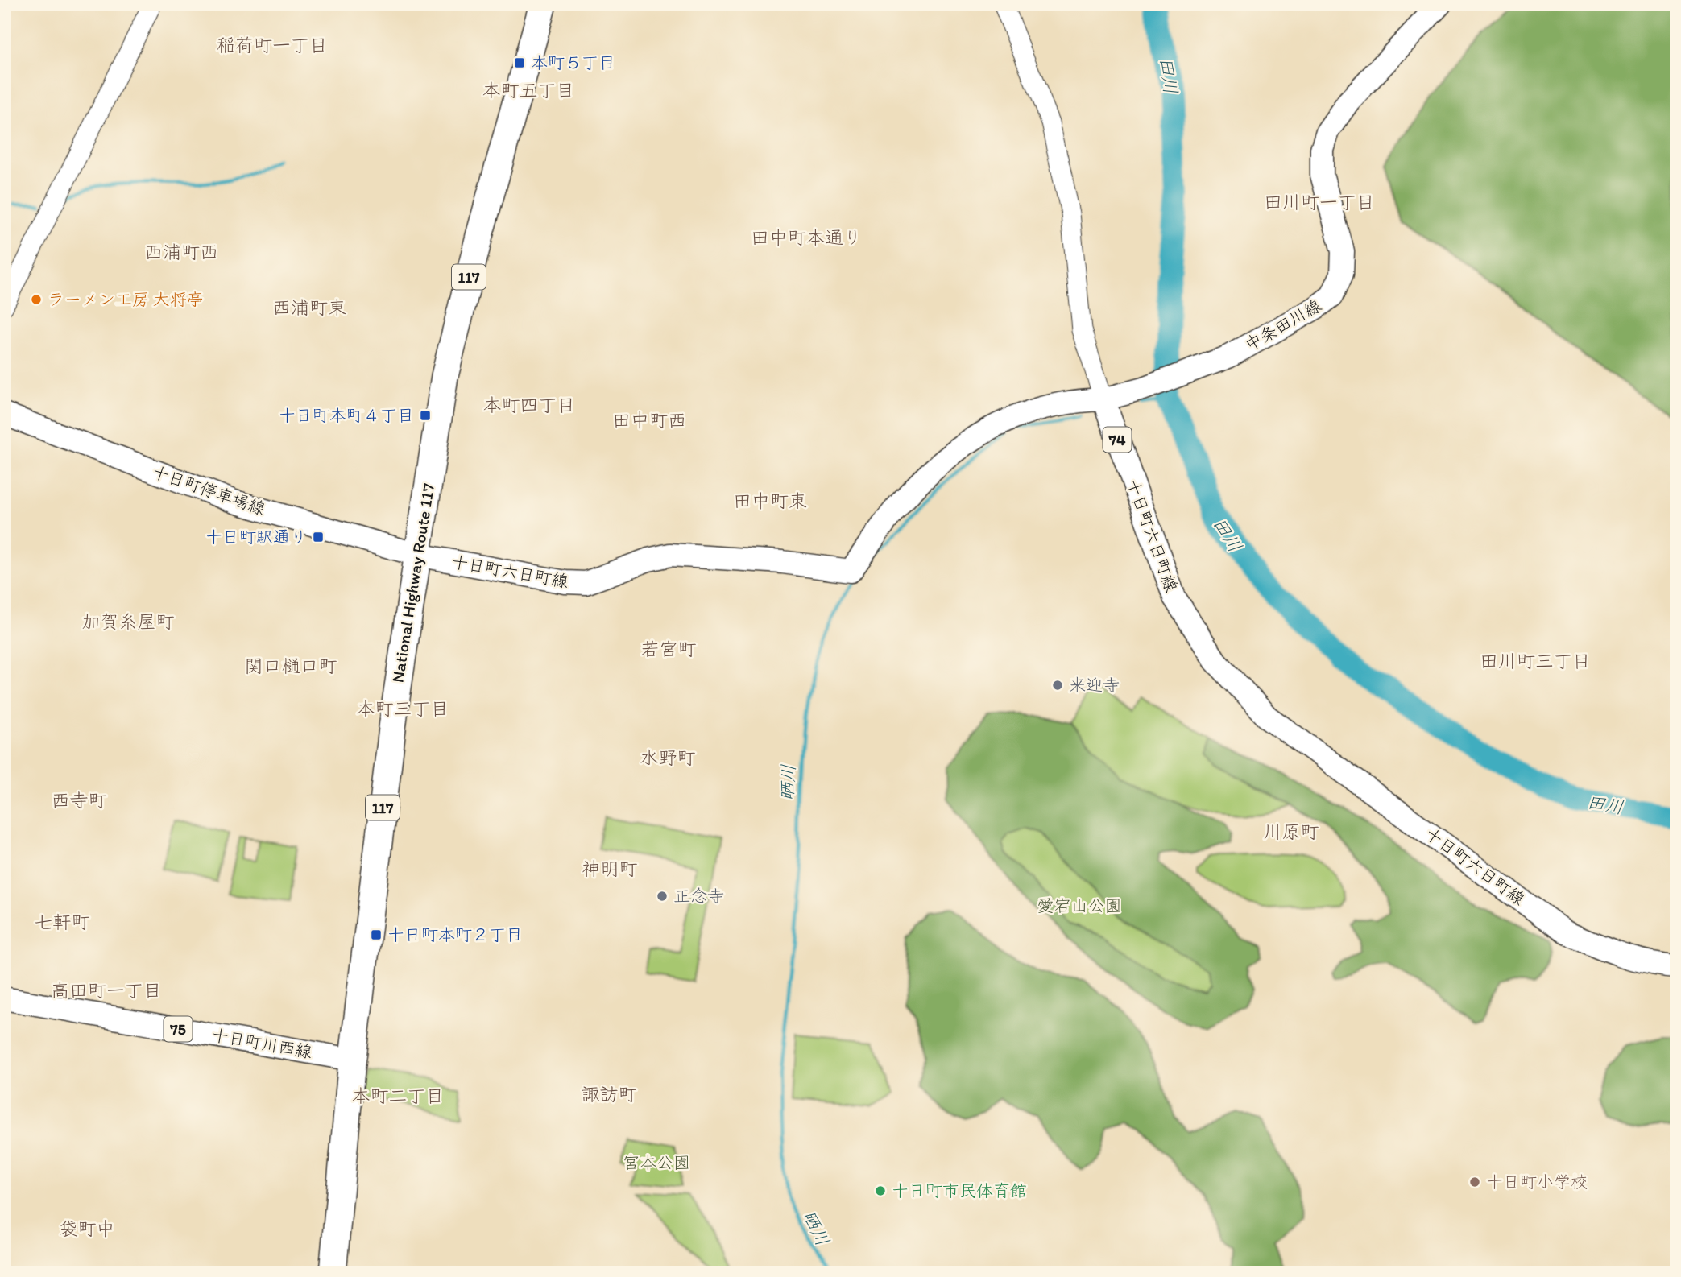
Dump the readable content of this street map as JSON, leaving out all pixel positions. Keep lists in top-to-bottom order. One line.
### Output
{"streets":{"highway":["117","National Highway Route 117"],"main road":["中条田川線","74","十日町停車場線","十日町六日町線","75","十日町川西線"]},"crossings":[["中条田川線","十日町六日町線"],["十日町停車場線","十日町六日町線"],["十日町停車場線","National Highway Route 117"],["十日町六日町線","National Highway Route 117"],["National Highway Route 117","十日町川西線"]],"districts":["稲荷町一丁目","本町五丁目","田川町一丁目","田中町本通り","西浦町西","西浦町東","本町四丁目","田中町西","田中町東","加賀糸屋町","若宮町","田川町三丁目","関口樋口町","本町三丁目","水野町","西寺町","川原町","神明町","七軒町","高田町一丁目","諏訪町","本町二丁目","袋町中"],"water":["田川","晒川"],"parks":["愛宕山公園","宮本公園"],"places":{"transit":["本町５丁目","十日町本町４丁目","十日町駅通り","十日町本町２丁目"],"other":["ラーメン工房 大将亭","来迎寺","正念寺","十日町小学校","十日町市民体育館"]}}
